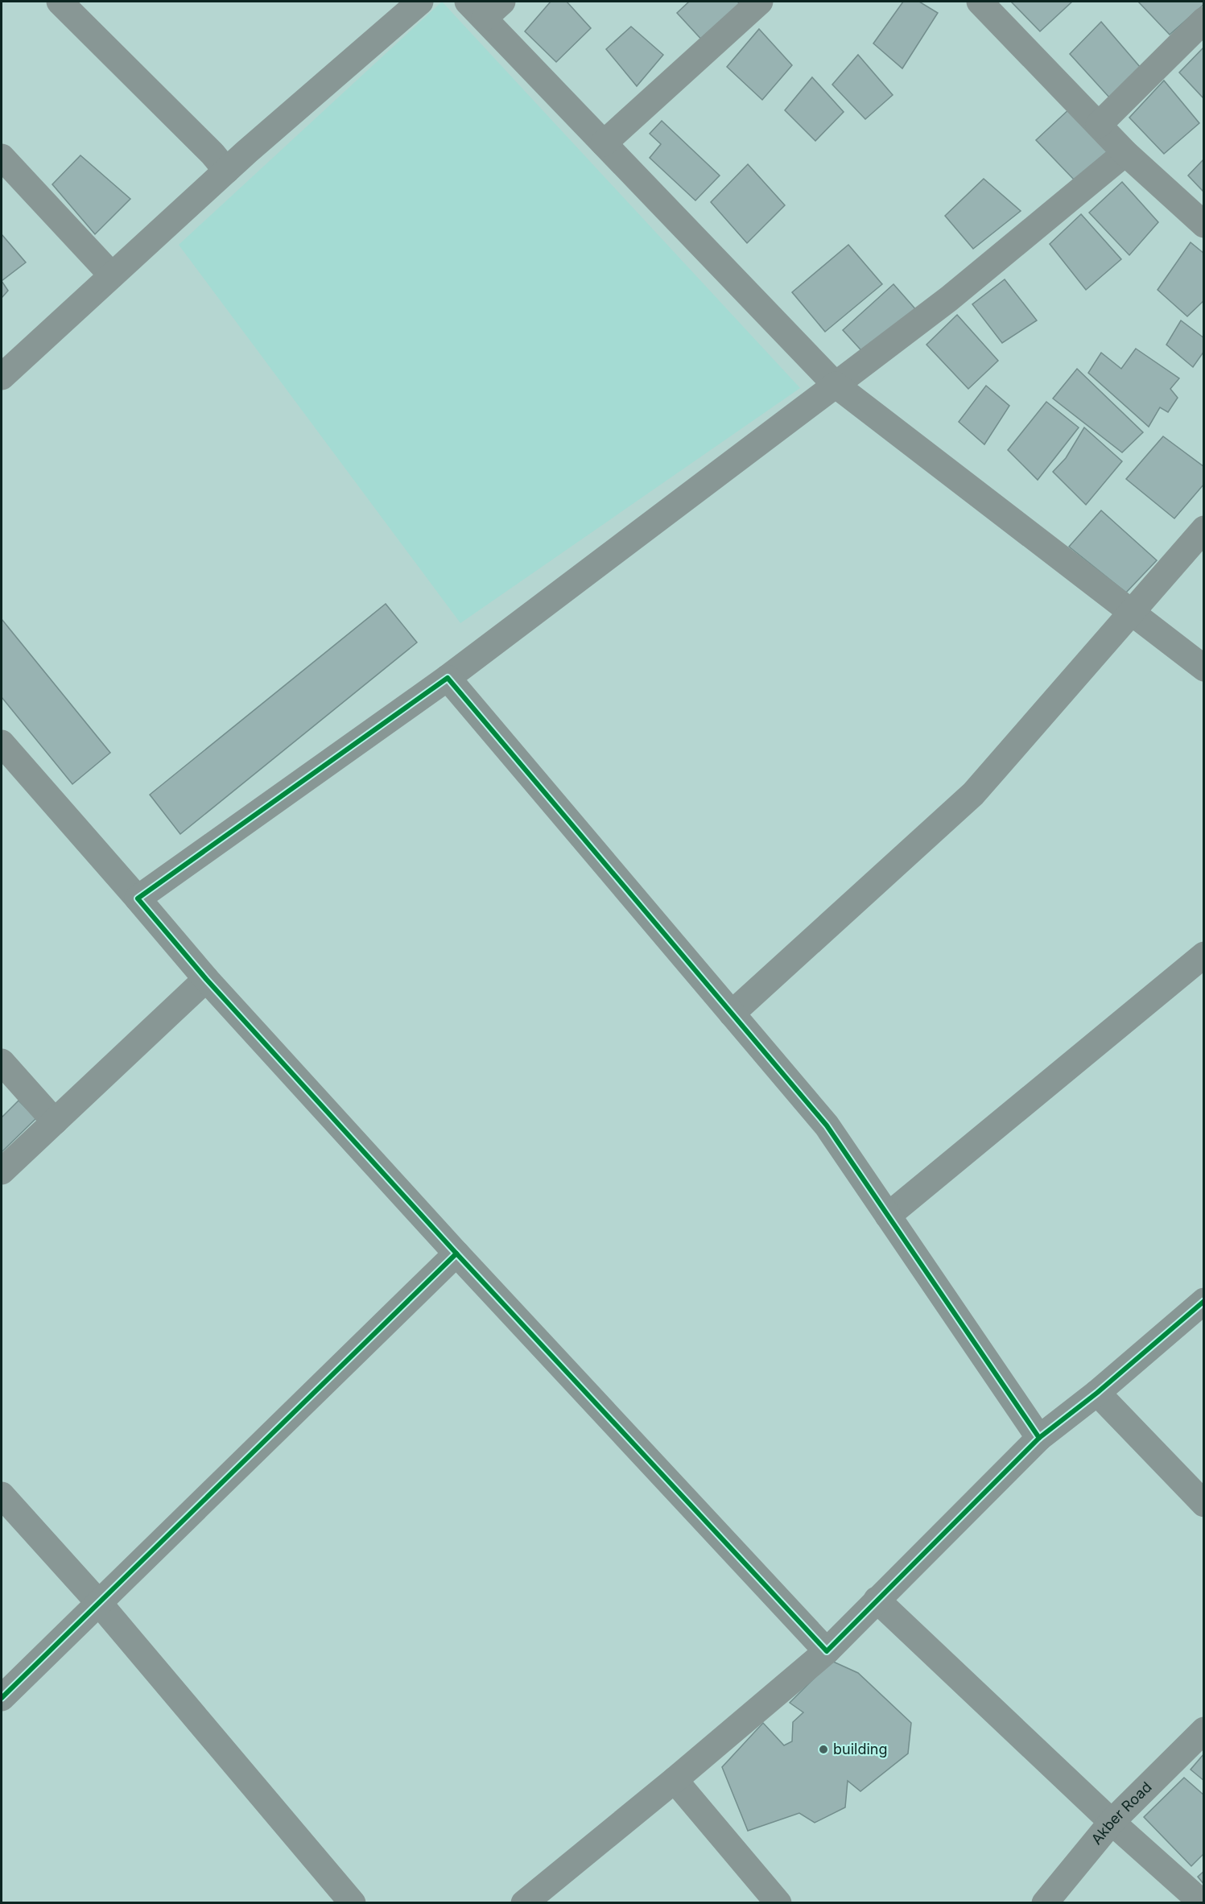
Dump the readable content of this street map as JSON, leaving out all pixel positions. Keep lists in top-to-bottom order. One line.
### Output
{"streets":{"street":["Akber Road"]},"places":["building"]}
